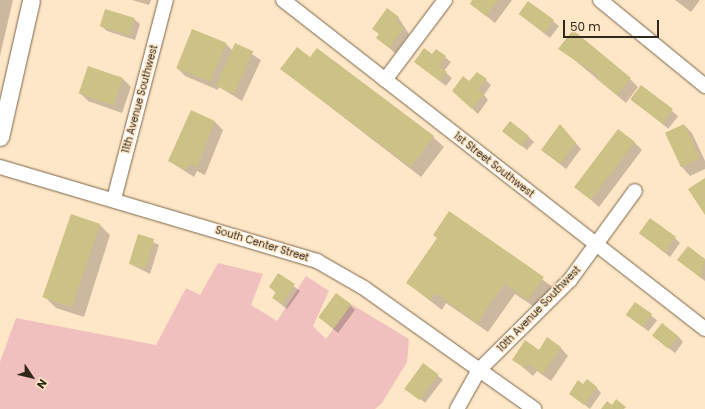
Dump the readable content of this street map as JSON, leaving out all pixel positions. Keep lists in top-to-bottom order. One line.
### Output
{"streets":{"street":["11th Avenue Southwest","1st Street Southwest","South Center Street","10th Avenue Southwest"]},"crossings":[["11th Avenue Southwest","South Center Street"],["1st Street Southwest","10th Avenue Southwest"],["South Center Street","10th Avenue Southwest"]],"scale_bar":"50 m","north":"bottom right"}
